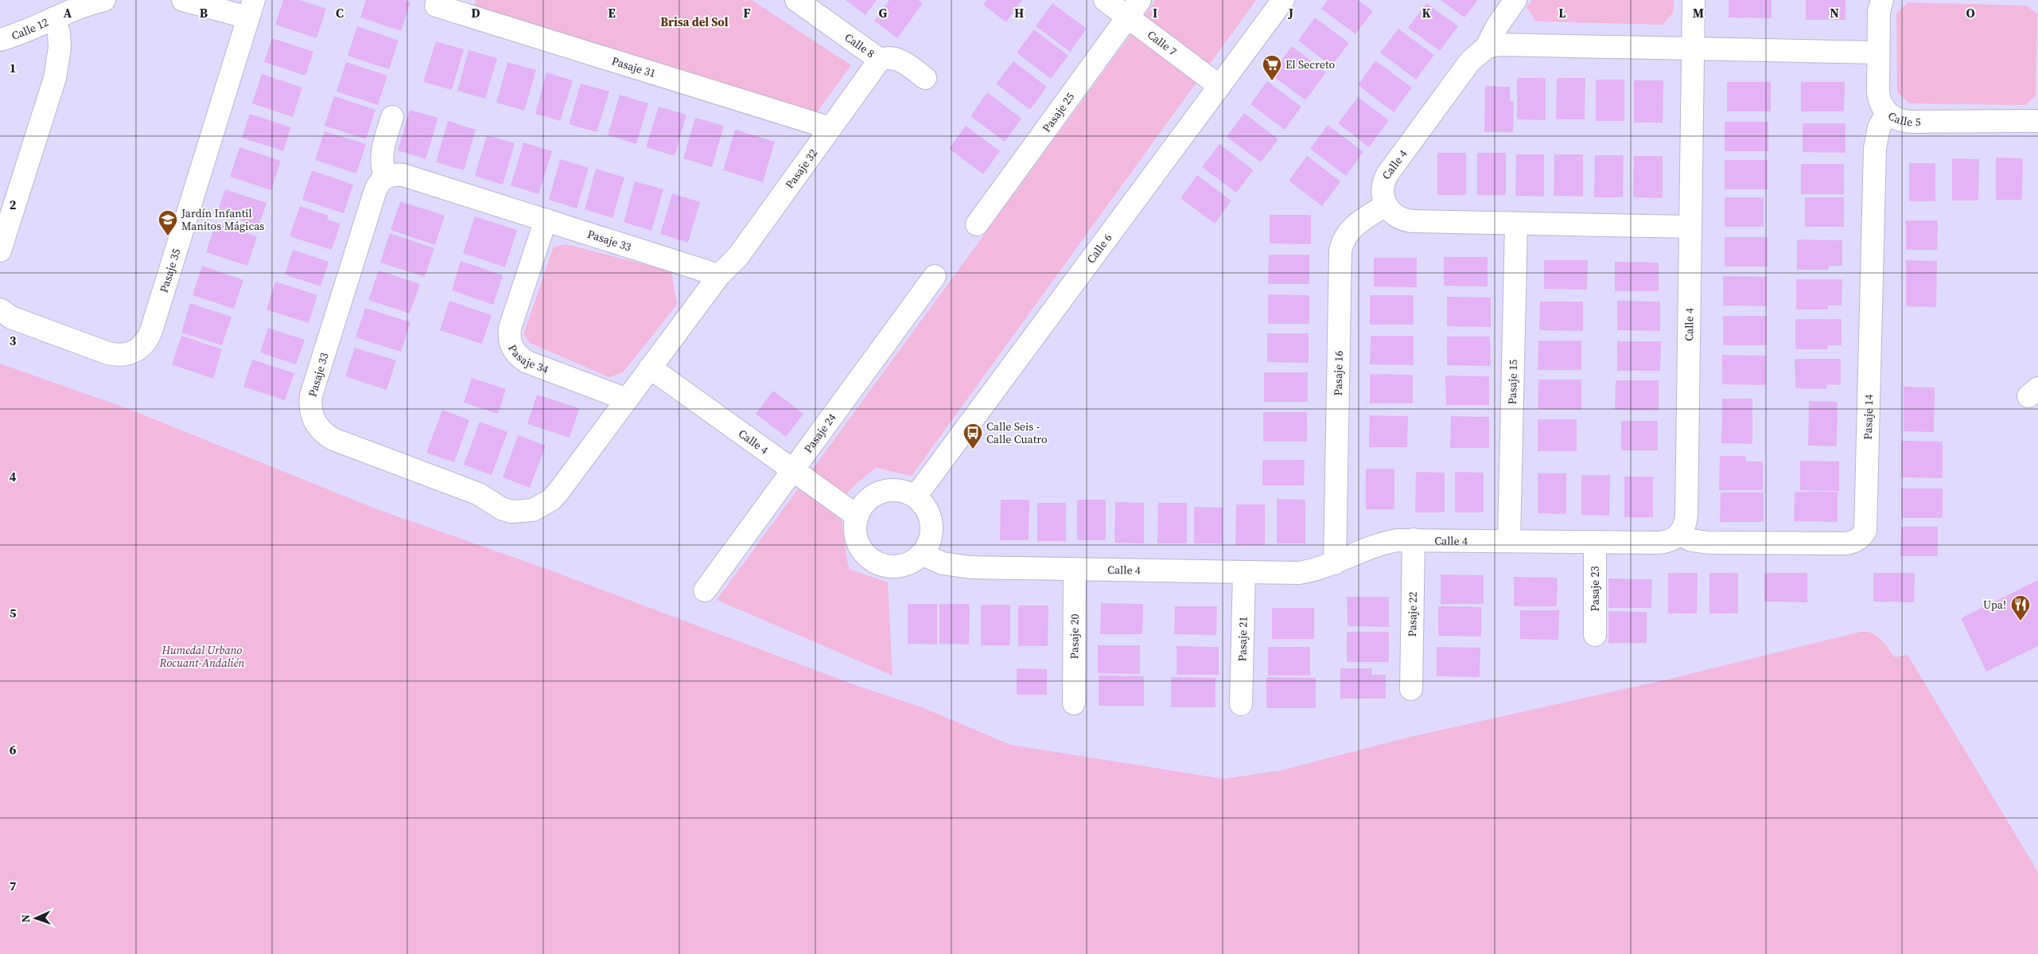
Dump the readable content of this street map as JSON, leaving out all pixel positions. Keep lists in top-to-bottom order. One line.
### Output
{"streets":{"street":["Calle 12","Calle 7","Calle 8","Pasaje 31","Pasaje 25","Calle 5","Calle 4","Pasaje 32","Pasaje 33","Calle 6","Pasaje 35","Pasaje 34","Pasaje 16","Pasaje 15","Pasaje 14","Pasaje 24","Pasaje 23","Pasaje 22","Pasaje 20","Pasaje 21"]},"crossings":[["Calle 7","Pasaje 25"],["Calle 7","Calle 6"],["Calle 8","Pasaje 32"],["Pasaje 31","Pasaje 32"],["Calle 5","Pasaje 14"],["Calle 4","Calle 6"],["Calle 4","Pasaje 16"],["Calle 4","Pasaje 15"],["Calle 4","Pasaje 14"],["Calle 4","Pasaje 24"],["Calle 4","Pasaje 23"],["Calle 4","Pasaje 22"],["Calle 4","Pasaje 20"],["Calle 4","Pasaje 21"],["Pasaje 32","Pasaje 33"],["Pasaje 33","Pasaje 34"]],"districts":["Brisa del Sol"],"parks":["Humedal Urbano Rocuant-Andalién"],"places":{"supermarket":["El Secreto"],"school or university":["Jardín Infantil Manitos Mágicas"],"bus stop":["Calle Seis - Calle Cuatro"],"restaurant":["Upa!"]},"north":"left","grid":{"columns":["A","B","C","D","E","F","G","H","I","J","K","L","M","N","O"],"rows":["1","2","3","4","5","6","7"]}}
